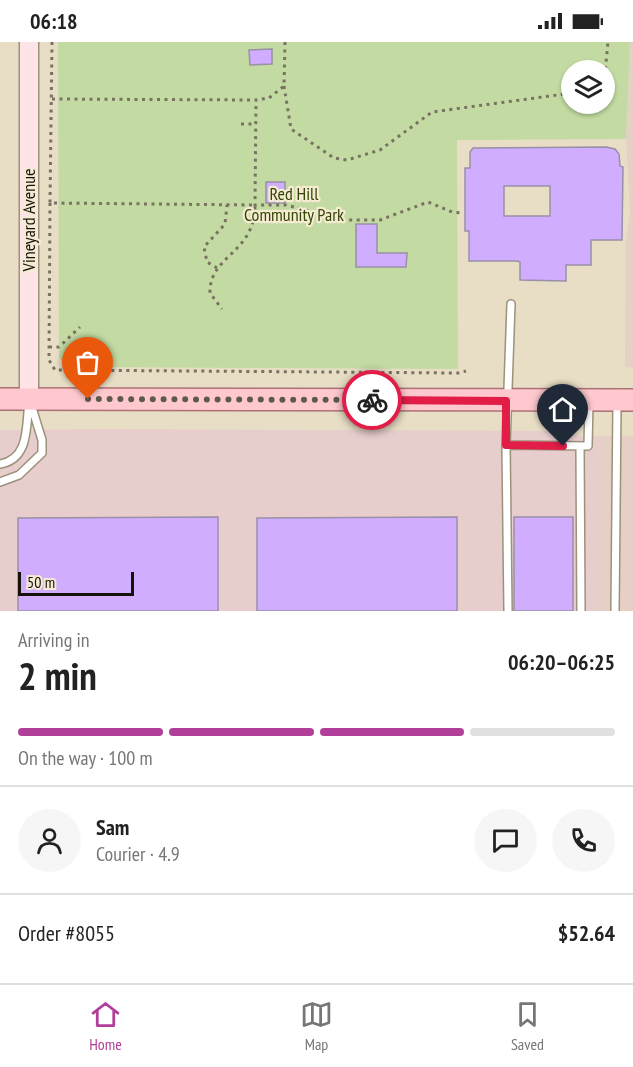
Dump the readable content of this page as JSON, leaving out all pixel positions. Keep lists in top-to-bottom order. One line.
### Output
{"streets":{"street":["Vineyard Avenue"]},"parks":["Red Hill Community Park"],"scale_bar":"50 m","page":{"status":"06:18","scale":"50 m","heading":["2 min","Arriving in","06:20–06:25"],"panel":["Sam","Courier · 4.9","Order #8055","$52.64"],"bar":"On the way · 100 m","tabs":["Home","Map","Saved"]}}
